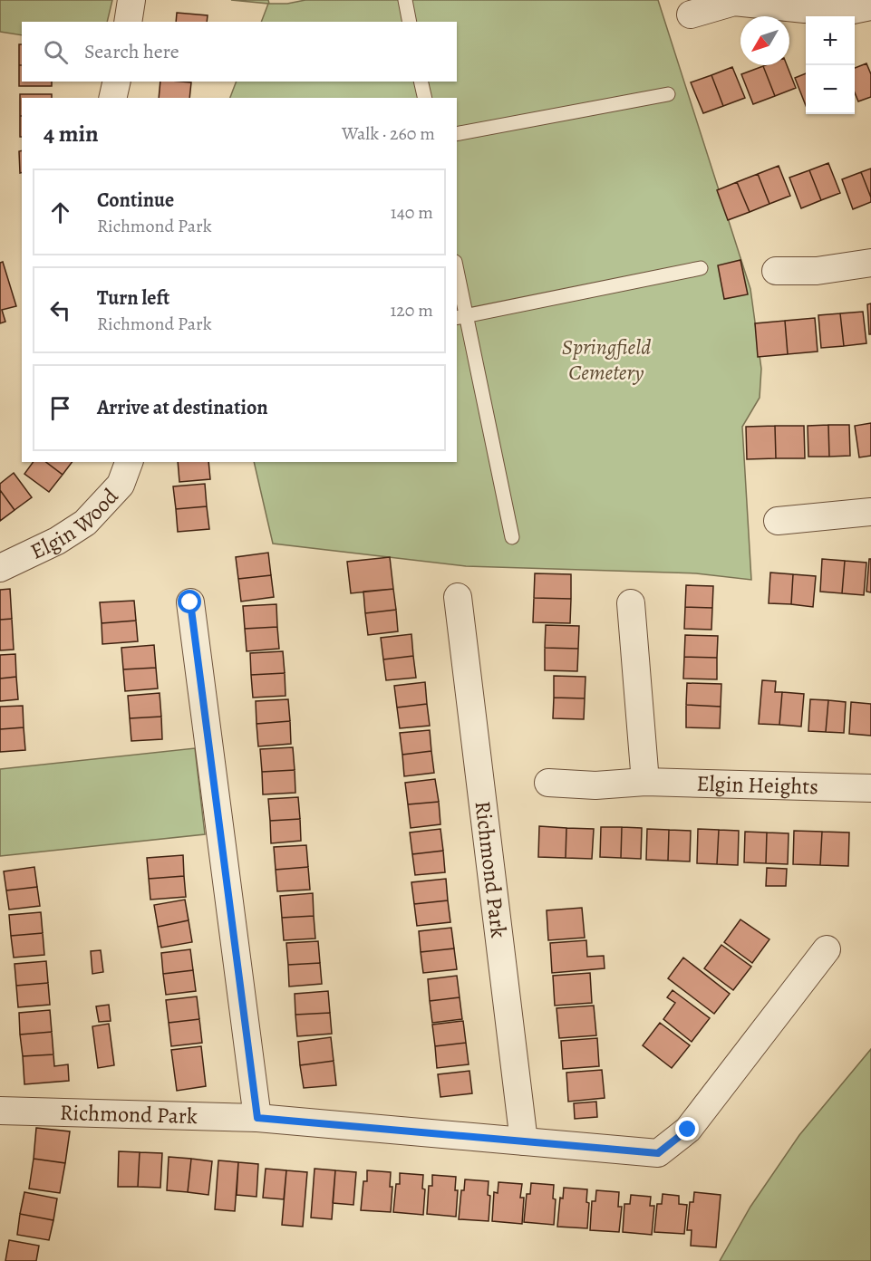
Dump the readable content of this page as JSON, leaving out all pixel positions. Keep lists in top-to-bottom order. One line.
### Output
{"streets":{"street":["Elgin Wood","Elgin Heights","Richmond Park"]},"parks":["Springfield Cemetery"],"north":"bottom left","page":{"map_buttons":["+","−"],"search":"Search here","heading":["4 min","Walk · 260 m"],"list":[["Continue","Richmond Park","140 m"],["Turn left","Richmond Park","120 m"],"Arrive at destination"]}}
